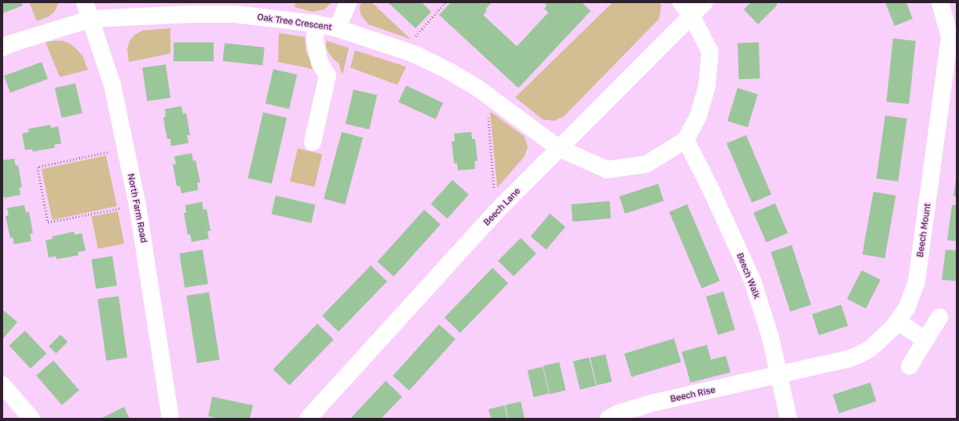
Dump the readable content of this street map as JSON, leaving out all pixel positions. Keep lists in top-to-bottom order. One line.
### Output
{"streets":{"street":["Oak Tree Crescent","Beech Lane","North Farm Road","Beech Mount","Beech Walk","Beech Rise"]},"crossings":[["Oak Tree Crescent","Beech Lane"],["Oak Tree Crescent","North Farm Road"],["Oak Tree Crescent","Beech Walk"],["Beech Mount","Beech Walk"],["Beech Mount","Beech Rise"],["Beech Walk","Beech Rise"]]}
